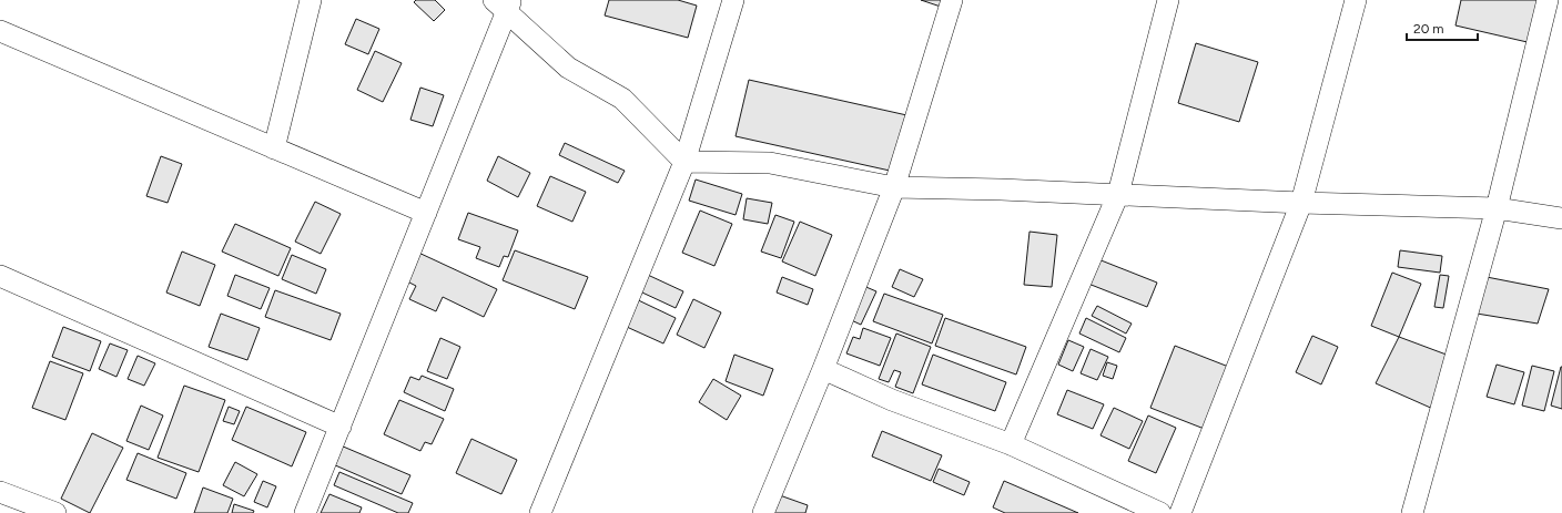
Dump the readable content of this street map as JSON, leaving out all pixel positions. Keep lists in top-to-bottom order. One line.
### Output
{"scale_bar":"20 m"}
